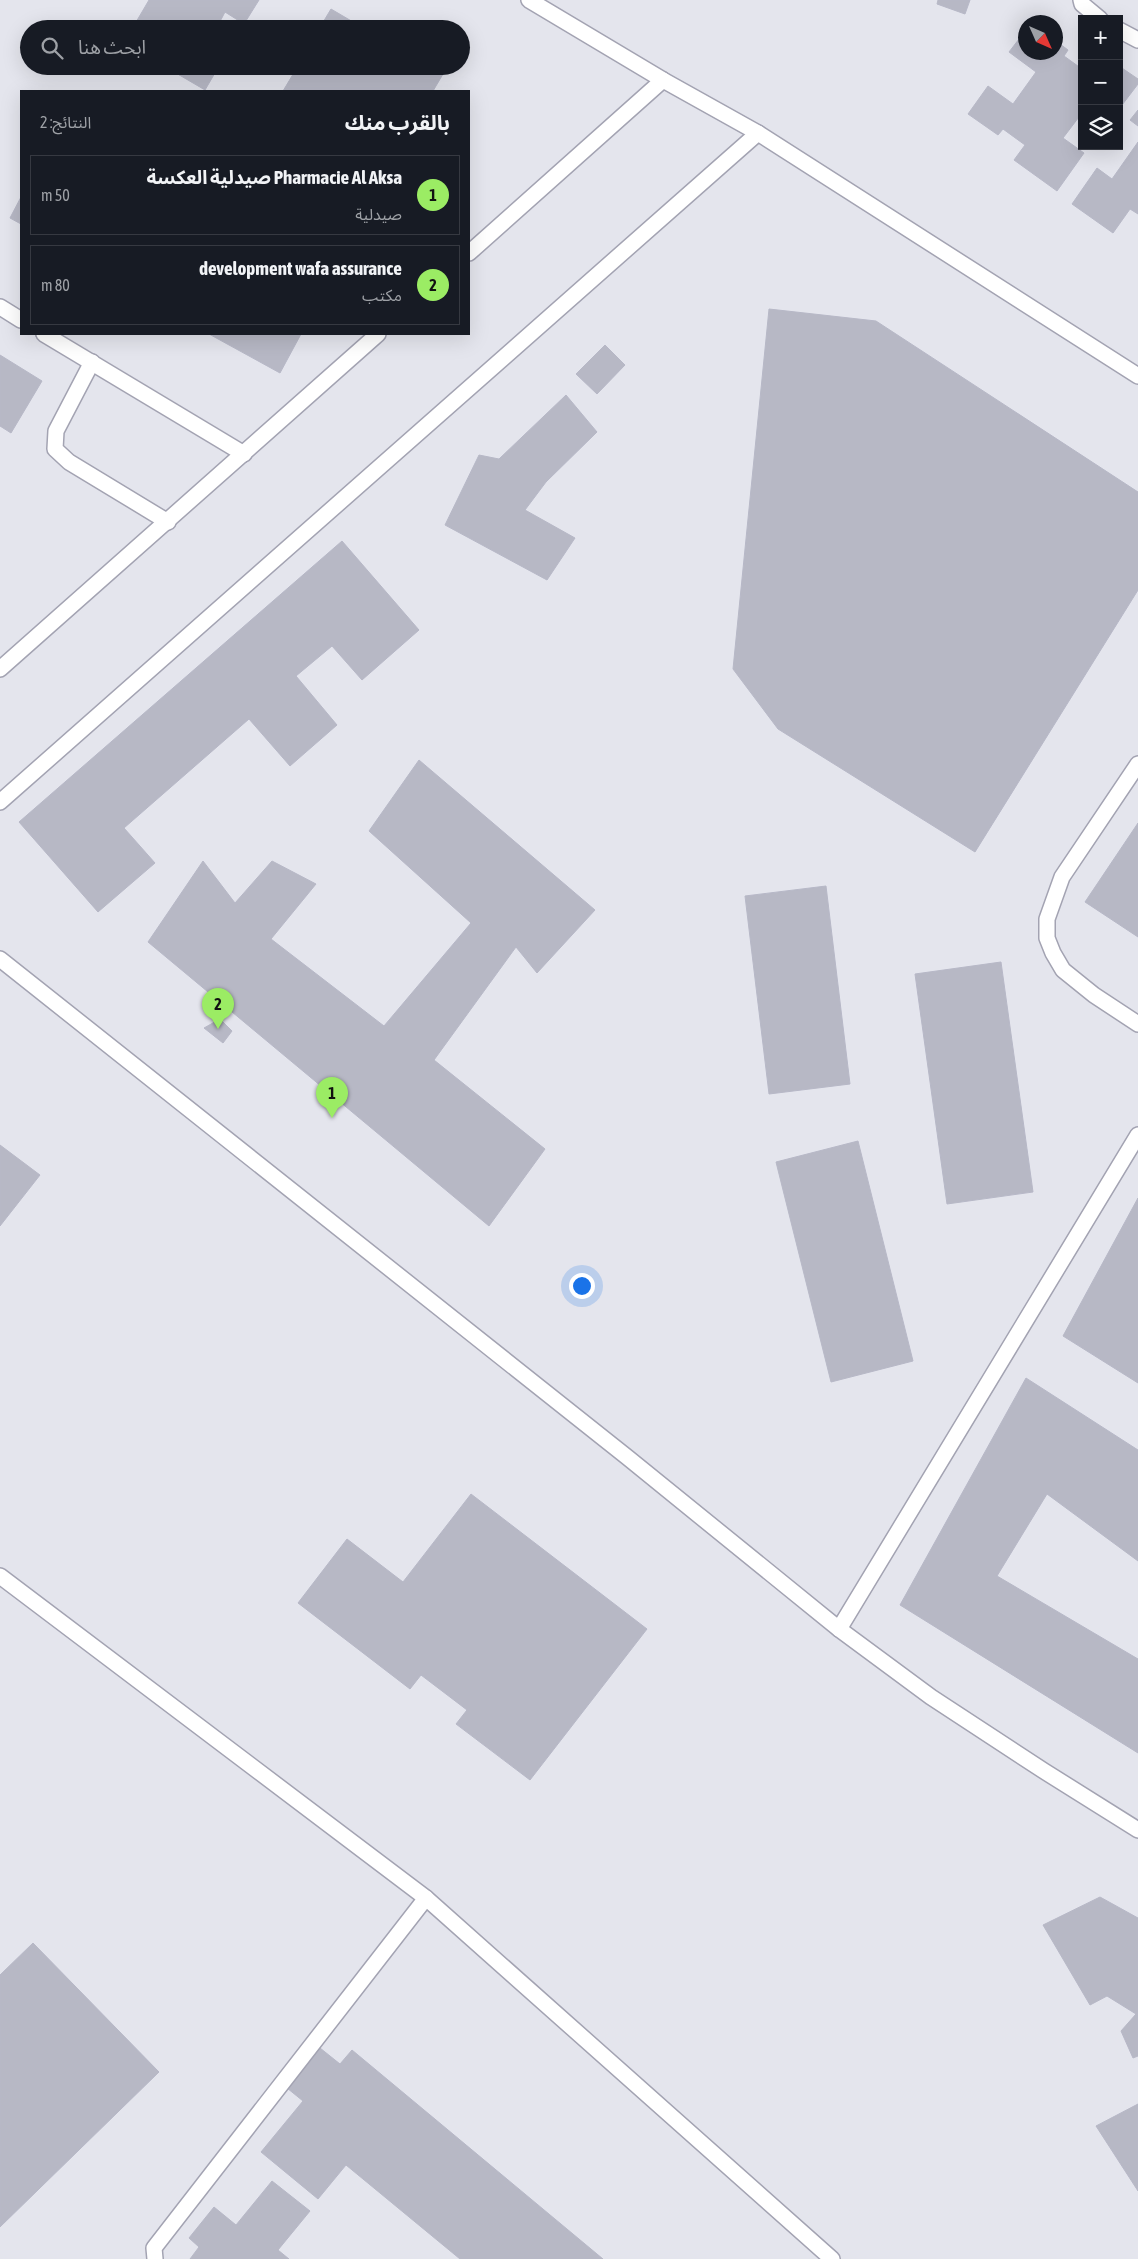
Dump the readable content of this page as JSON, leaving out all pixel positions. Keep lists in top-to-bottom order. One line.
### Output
{"north":"bottom right","page":{"map_buttons":["+","−"],"search":"ابحث هنا","heading":["بالقرب منك","النتائج: 2"],"list":[{"mark":"1","name":"Pharmacie Al Aksa صيدلية العكسة","note":"صيدلية","value":"50 m"},{"mark":"2","name":"development wafa assurance","note":"مكتب","value":"80 m"}],"pins":["2","1"]}}
